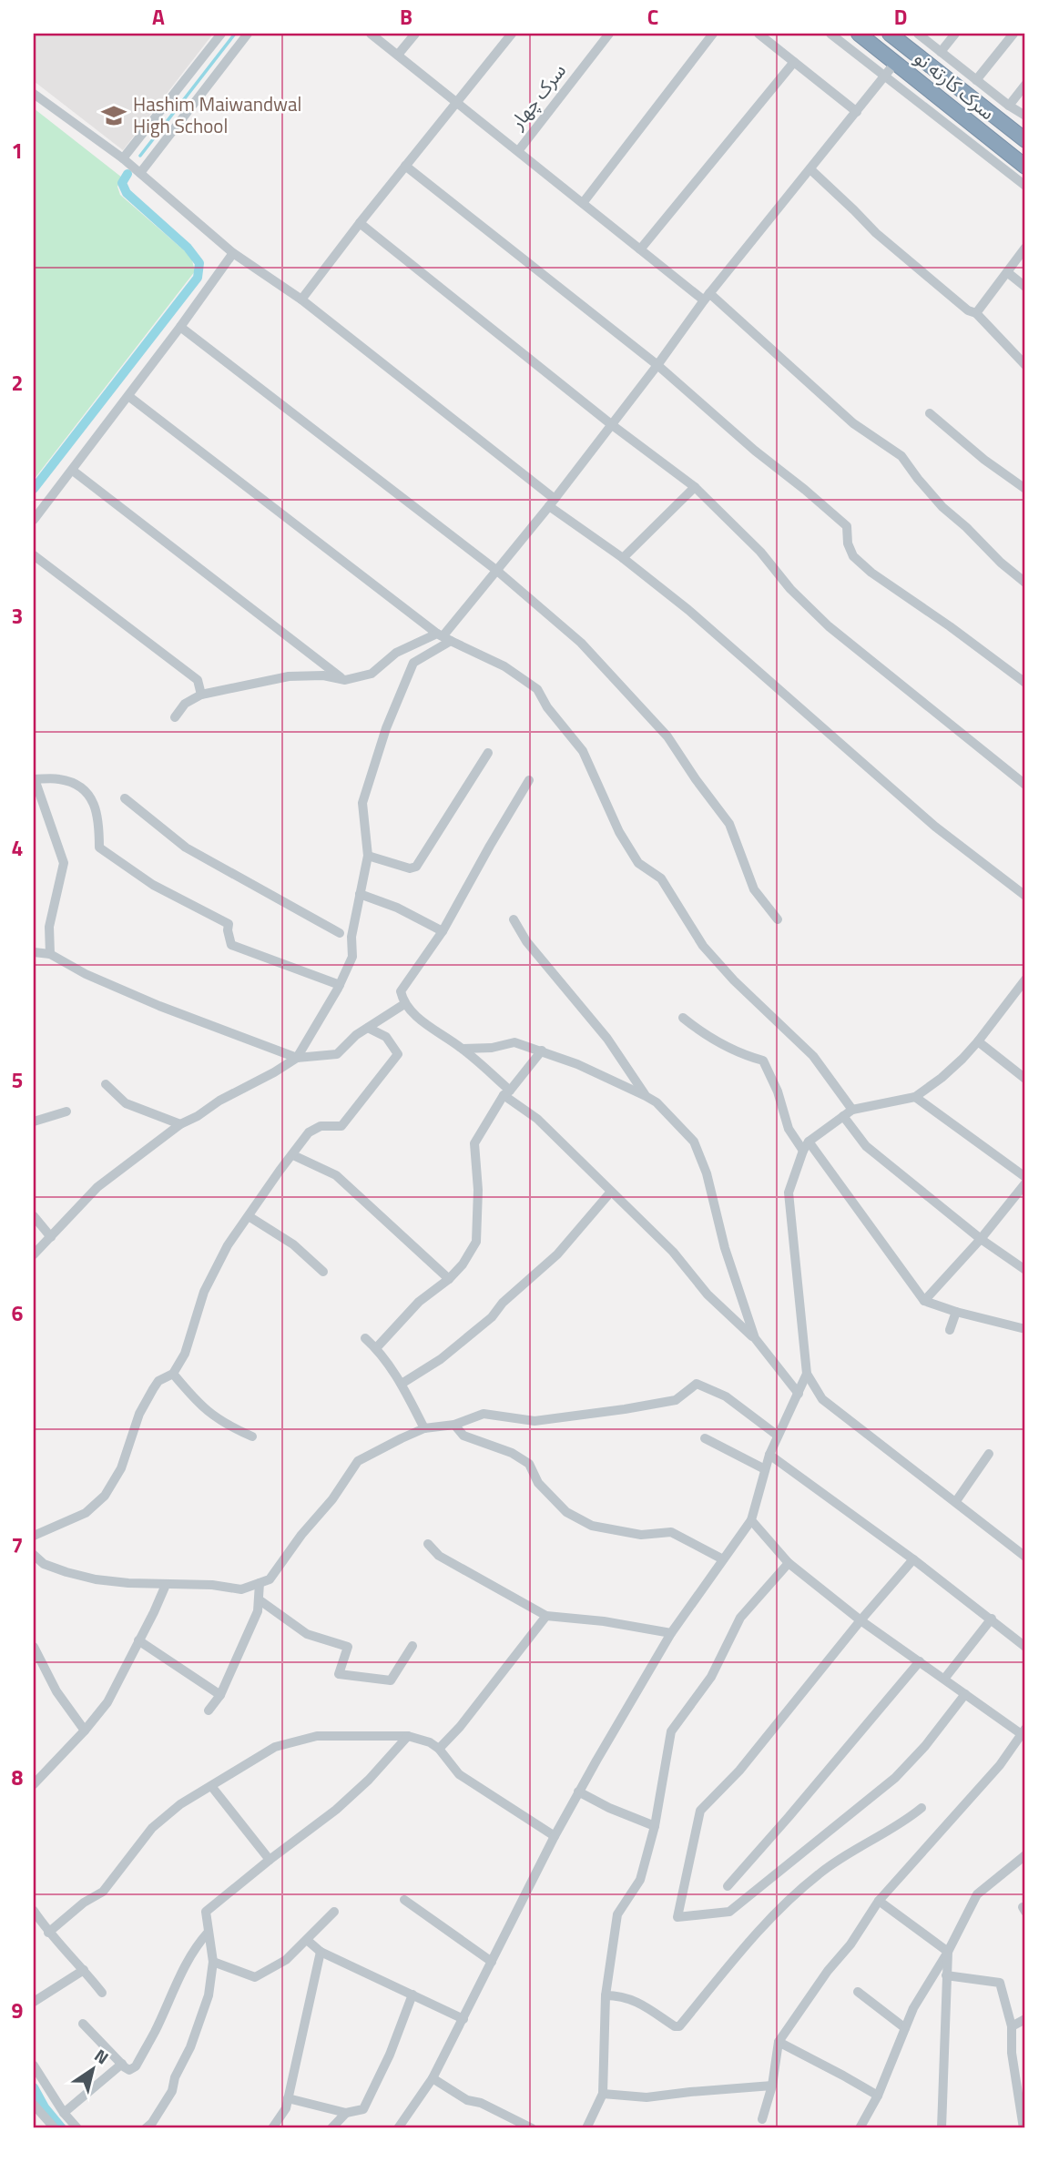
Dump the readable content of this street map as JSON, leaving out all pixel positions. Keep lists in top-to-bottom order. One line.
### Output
{"streets":{"highway":["سرک کارته نو"],"street":["سرک چهار"]},"places":{"school or university":["Hashim Maiwandwal High School"]},"north":"top right","grid":{"columns":["A","B","C","D"],"rows":["1","2","3","4","5","6","7","8","9"]}}
